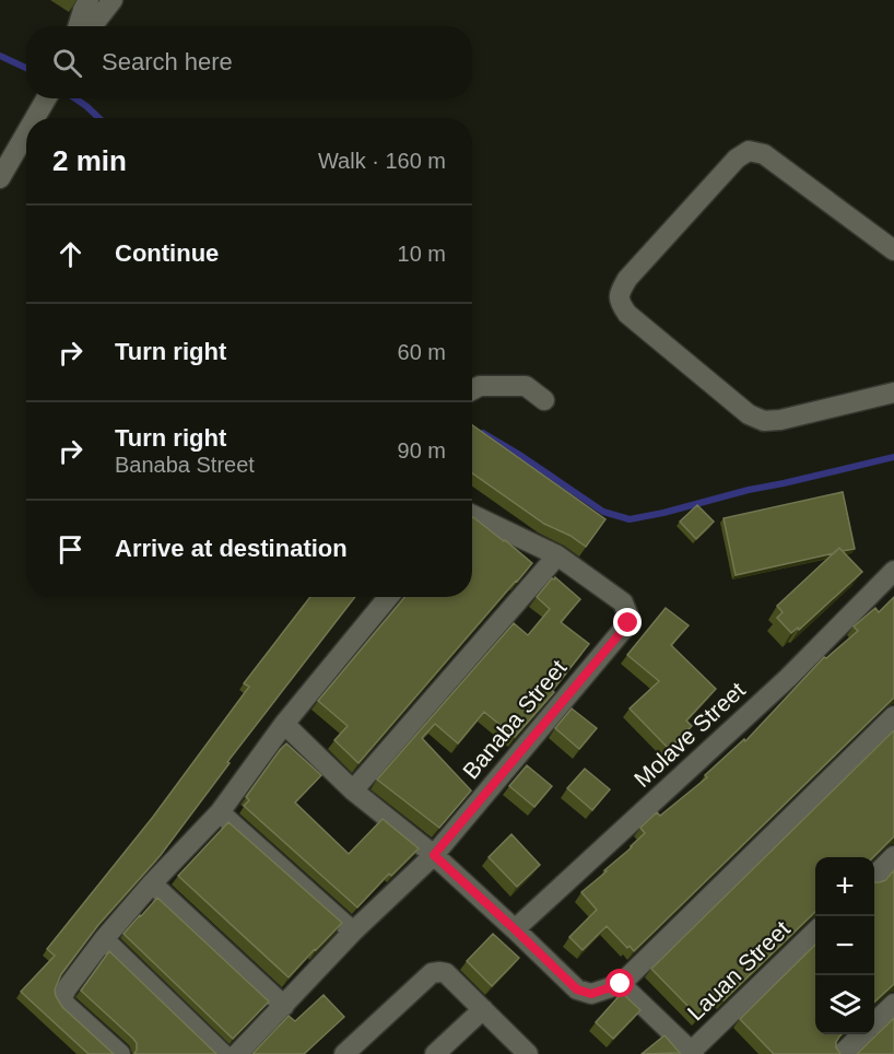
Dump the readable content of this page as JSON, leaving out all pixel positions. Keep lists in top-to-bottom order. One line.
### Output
{"streets":{"street":["Banaba Street","Molave Street","Lauan Street"]},"page":{"search":"Search here","heading":["2 min","Walk · 160 m"],"list":[["Continue","10 m"],["Turn right","60 m"],["Turn right","Banaba Street","90 m"],"Arrive at destination"],"map_buttons":["+","−"]}}
